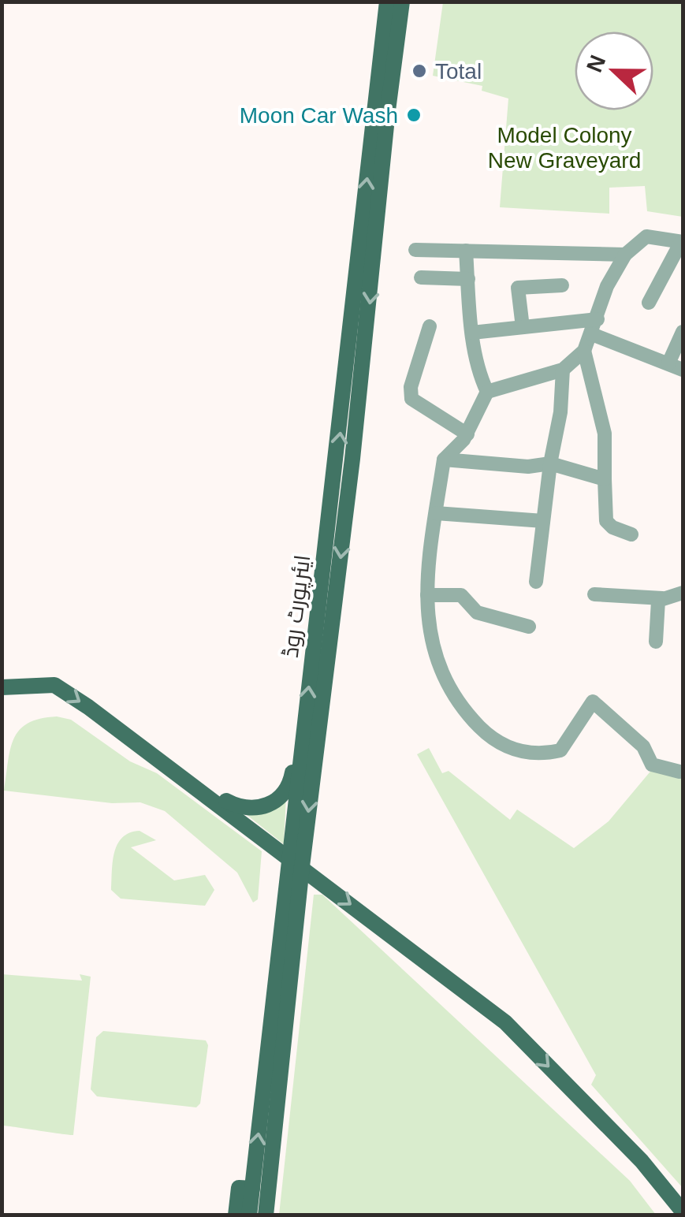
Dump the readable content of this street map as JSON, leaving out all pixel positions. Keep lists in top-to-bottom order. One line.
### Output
{"streets":{"main road":["ایئرپورٹ روڈ"]},"parks":["Model Colony New Graveyard"],"places":["Total","Moon Car Wash"],"north":"left"}
